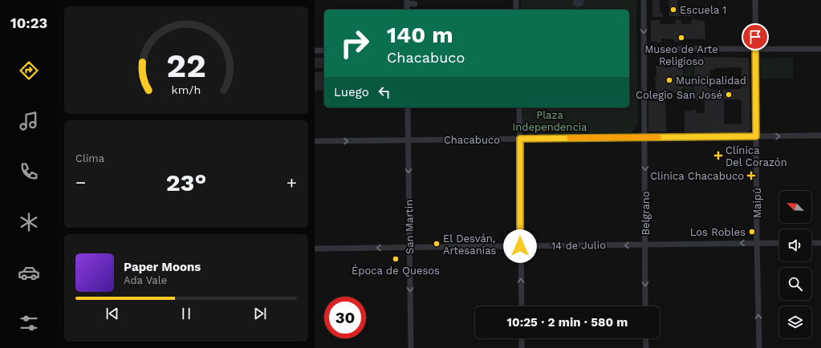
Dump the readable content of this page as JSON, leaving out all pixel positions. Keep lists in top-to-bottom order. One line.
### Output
{"streets":{"street":["Chacabuco","Maipú","Belgrano","San Martín","14 de Julio"]},"crossings":[["Chacabuco","Maipú"],["Chacabuco","Belgrano"],["Chacabuco","San Martín"],["Maipú","14 de Julio"],["Belgrano","14 de Julio"],["San Martín","14 de Julio"]],"one_way":["Belgrano","San Martín","14 de Julio"],"parks":["Plaza Independencia"],"places":{"other":["Escuela 1","Museo de Arte Religioso","Municipalidad","Colegio San José","Los Robles","El Desván, Artesanias","Época de Quesos"],"health":["Clínica Del Corazón","Clinica Chacabuco"]},"north":"top left","page":{"tabs":"10:23","turn":["140 m","Chacabuco"],"then":"Luego","tile":"Clima","heat":["−","23°","+"],"song":["Paper Moons","Ada Vale"],"limit":"30","trip":"10:25 · 2 min · 580 m","gauge":["22","km/h"]}}
